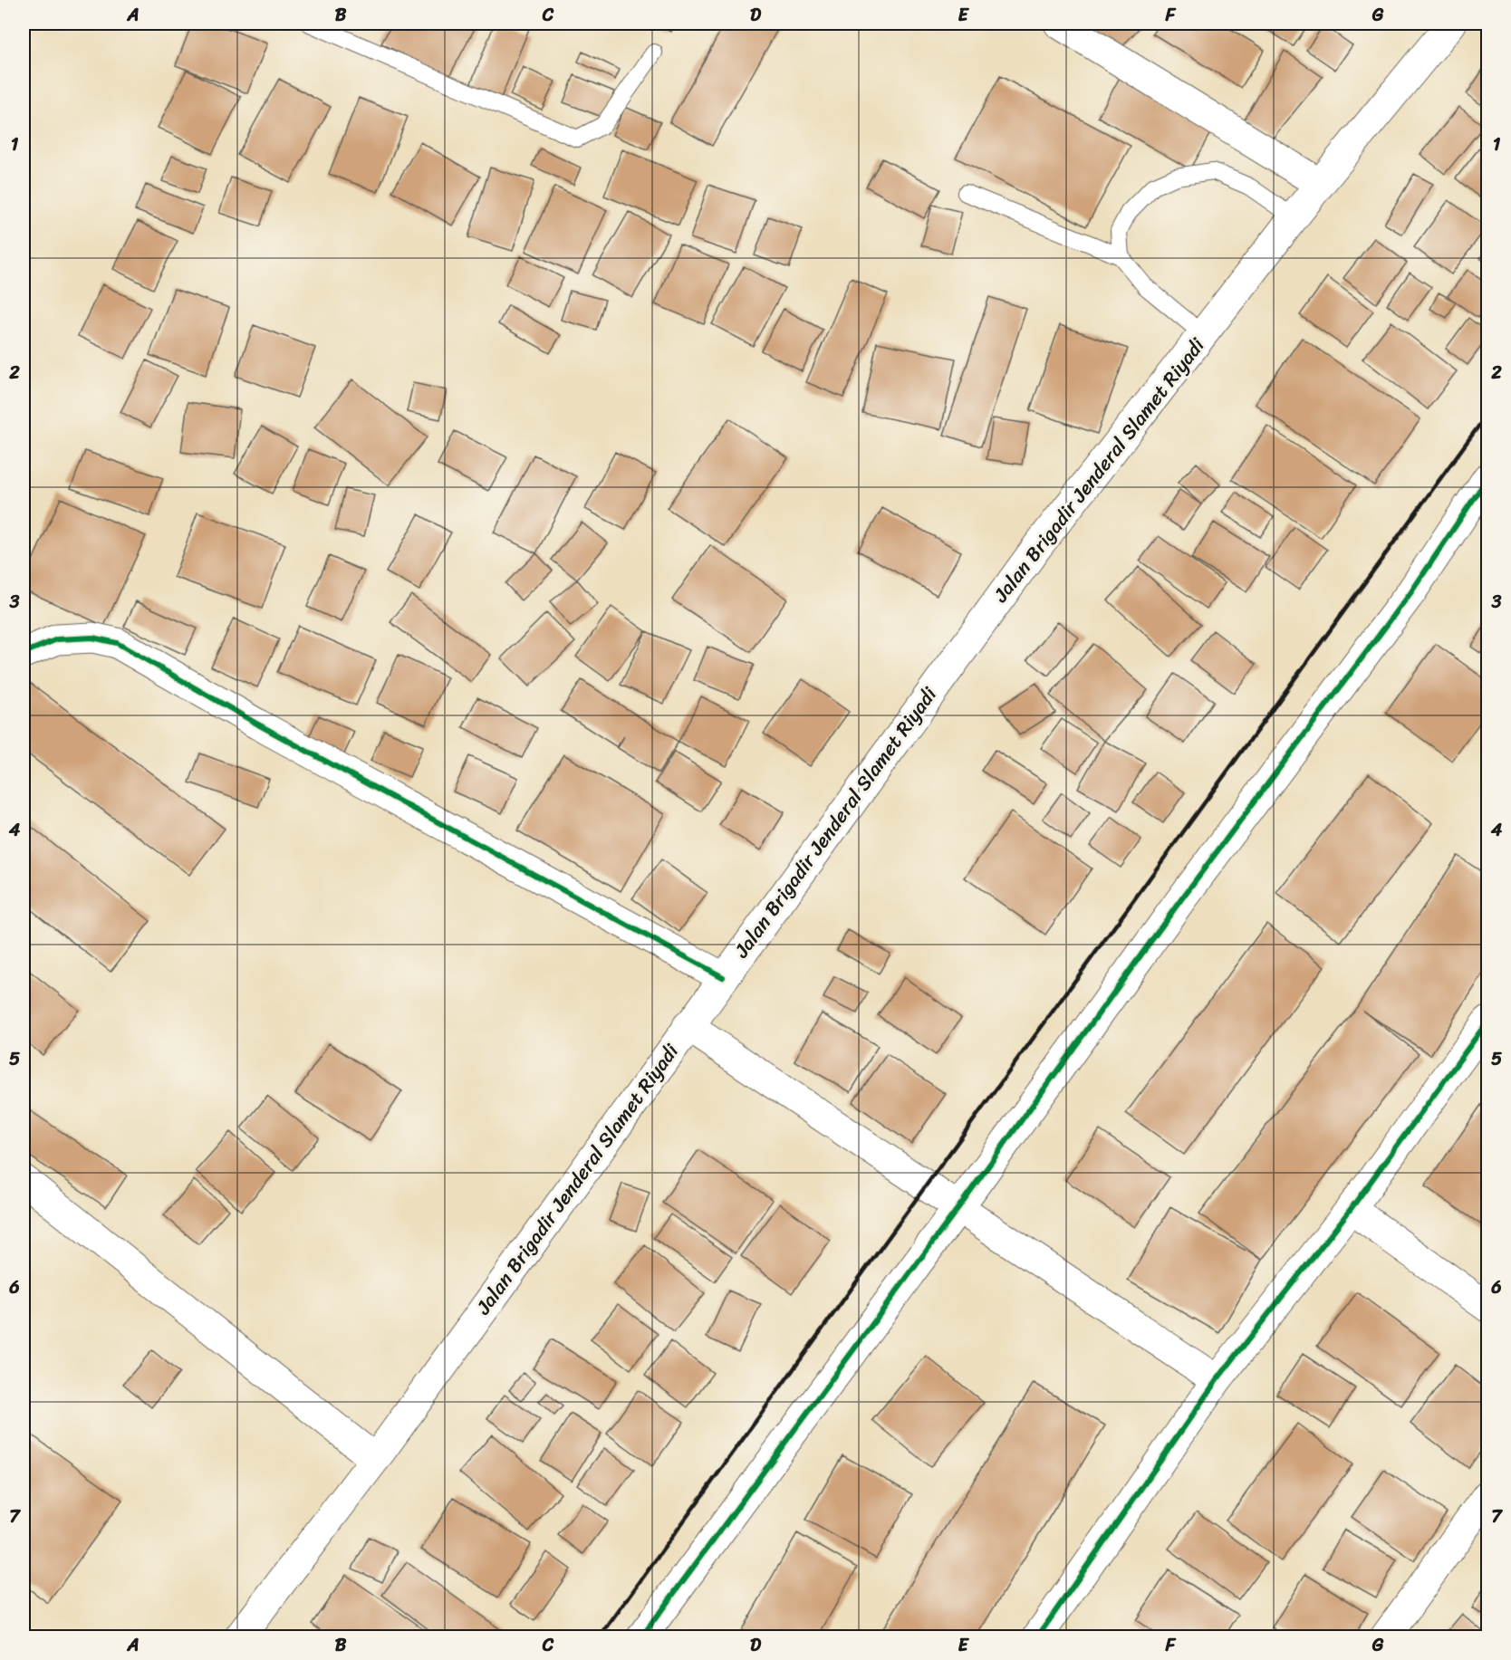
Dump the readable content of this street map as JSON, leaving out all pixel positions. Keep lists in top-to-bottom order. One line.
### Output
{"streets":{"street":["Jalan Brigadir Jenderal Slamet Riyadi"]},"grid":{"columns":["A","B","C","D","E","F","G"],"rows":["1","2","3","4","5","6","7"]}}
